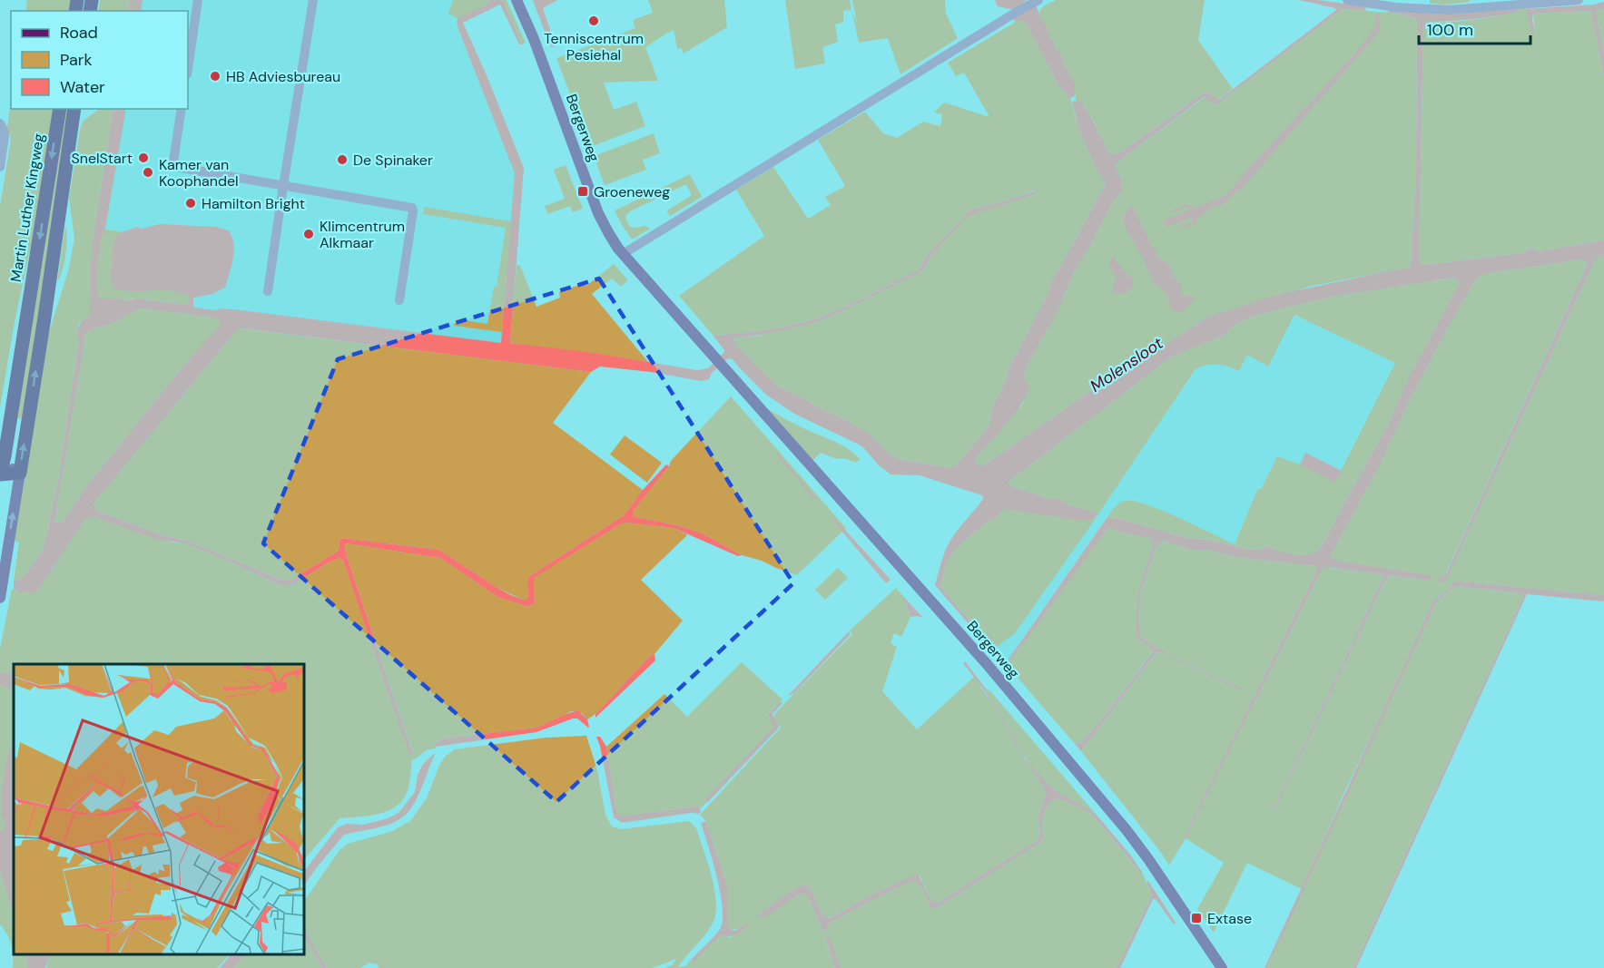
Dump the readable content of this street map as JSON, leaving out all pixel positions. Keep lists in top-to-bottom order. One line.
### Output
{"streets":{"highway":["Martin Luther Kingweg"],"main road":["Bergerweg"]},"water":["Molensloot"],"places":{"other":["Tenniscentrum Pesiehal","HB Adviesbureau","SnelStart","De Spinaker","Kamer van Koophandel","Hamilton Bright","Klimcentrum Alkmaar"],"transit":["Groeneweg","Extase"]},"legend":["Road","Park","Water"],"scale_bar":"100 m"}
